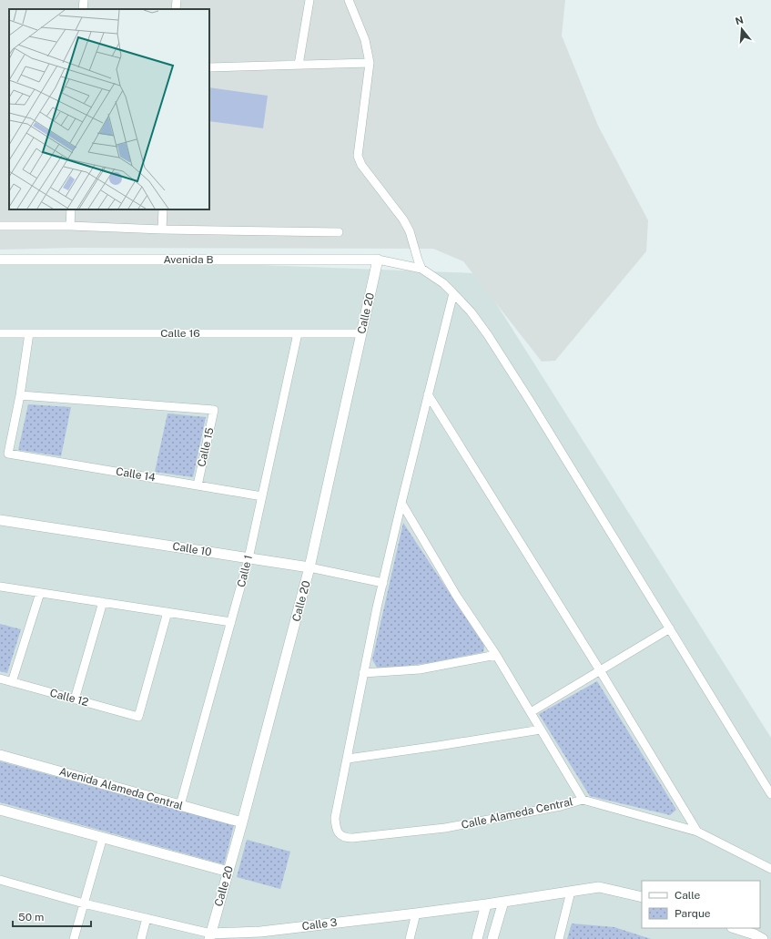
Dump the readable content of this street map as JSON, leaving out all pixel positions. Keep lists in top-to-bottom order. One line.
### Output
{"streets":{"street":["Avenida B","Calle 20","Calle 16","Calle 15","Calle 14","Calle 10","Calle 1","Calle 12","Avenida Alameda Central","Calle Alameda Central","Calle 3"]},"crossings":[["Avenida B","Calle 20"],["Calle 20","Calle 16"],["Calle 20","Calle 10"],["Calle 20","Avenida Alameda Central"],["Calle 20","Calle 3"],["Calle 16","Calle 1"],["Calle 15","Calle 14"],["Calle 14","Calle 1"],["Calle 10","Calle 1"],["Calle 1","Avenida Alameda Central"]],"legend":["Calle","Parque"],"scale_bar":"50 m","north":"top"}
